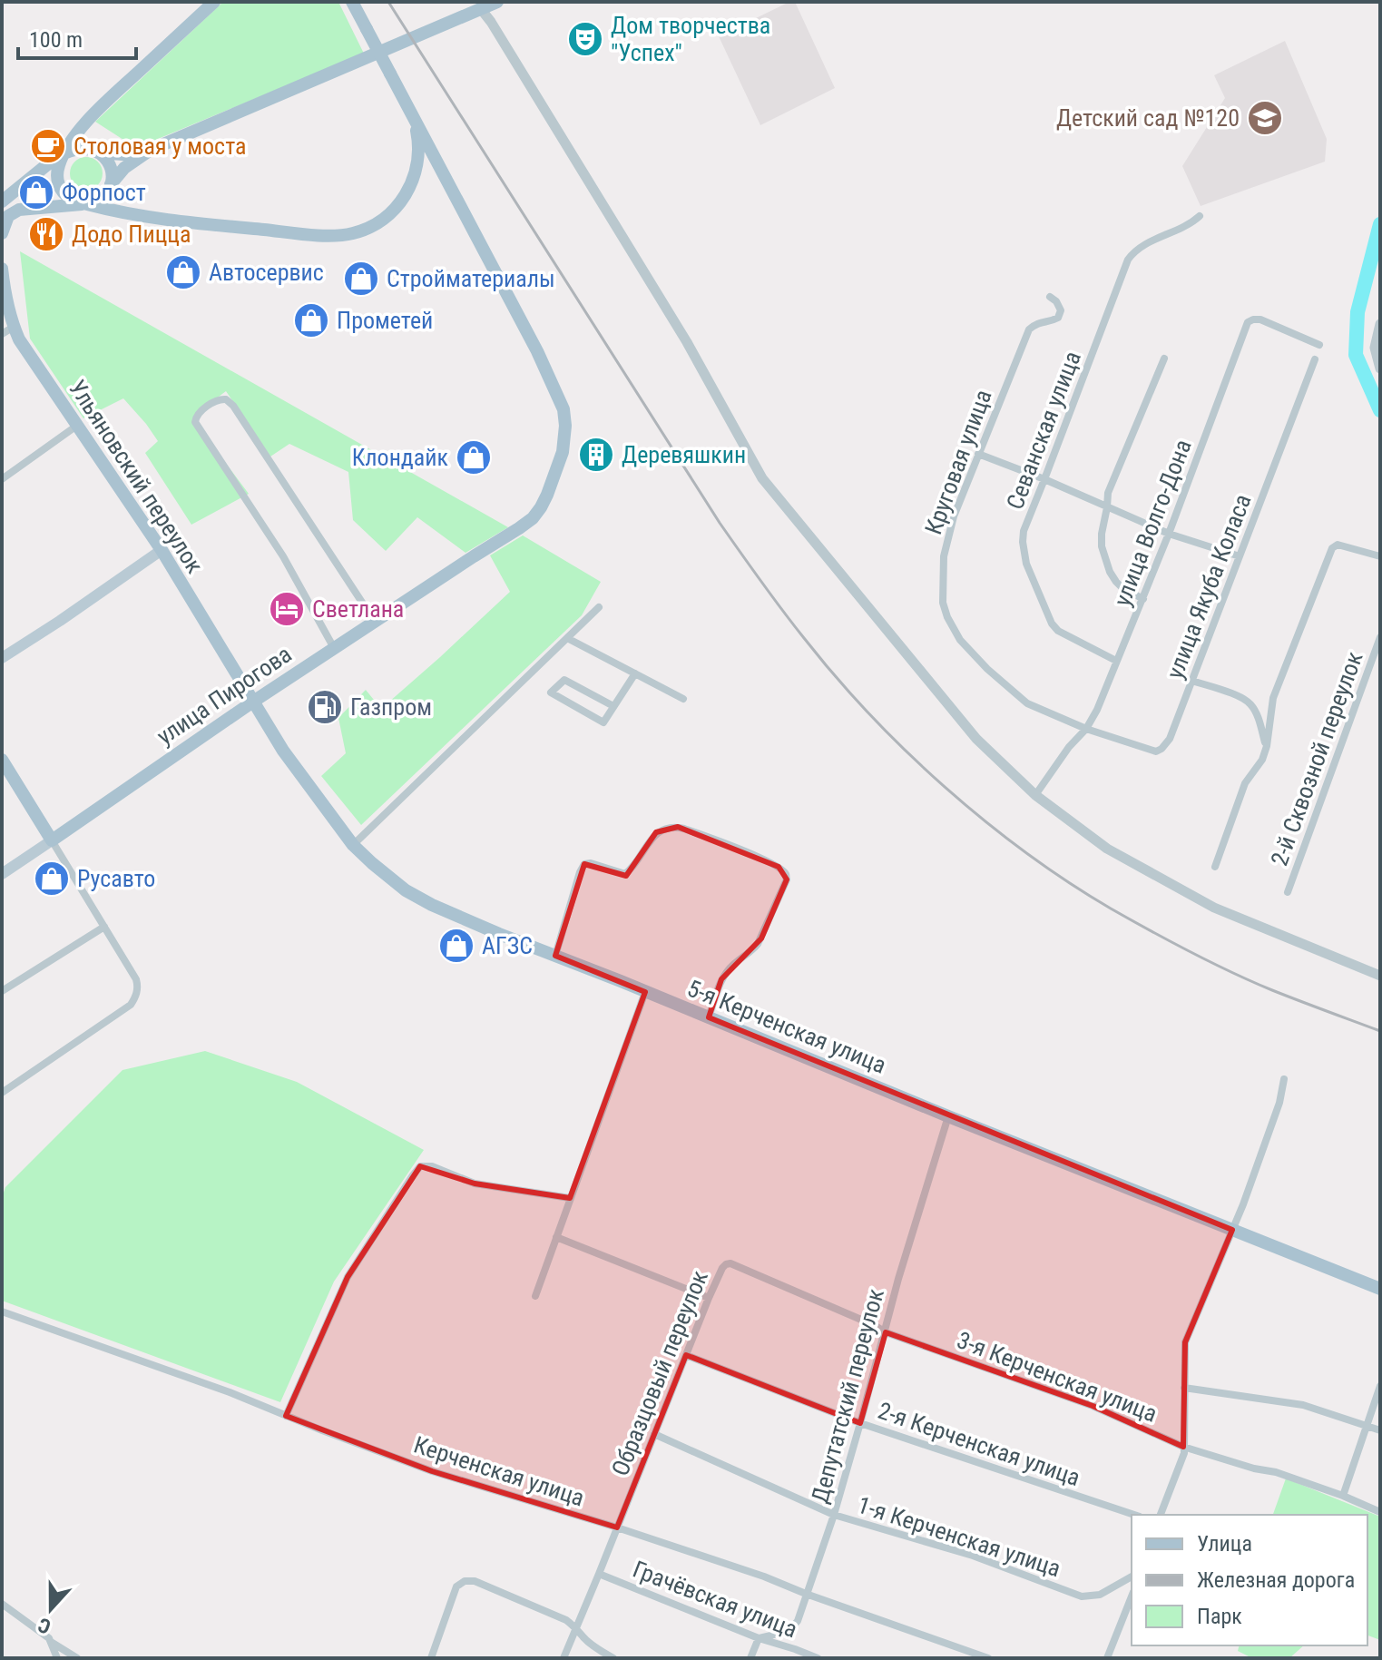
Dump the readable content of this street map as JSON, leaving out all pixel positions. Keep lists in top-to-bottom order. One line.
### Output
{"streets":{"main road":["Ульяновский переулок","улица Пирогова","5-я Керченская улица"],"street":["Севанская улица","Круговая улица","улица Волго-Дона","улица Якуба Коласа","2-й Сквозной переулок","Образцовый переулок","3-я Керченская улица","Депутатский переулок","2-я Керченская улица","Керченская улица","1-я Керченская улица","Грачёвская улица"]},"crossings":[["Севанская улица","улица Волго-Дона"],["Круговая улица","улица Волго-Дона"],["Круговая улица","улица Якуба Коласа"],["Ульяновский переулок","улица Пирогова"],["Ульяновский переулок","5-я Керченская улица"],["улица Волго-Дона","улица Якуба Коласа"],["улица Пирогова","5-я Керченская улица"],["5-я Керченская улица","Депутатский переулок"],["Образцовый переулок","3-я Керченская улица"],["Образцовый переулок","2-я Керченская улица"],["Образцовый переулок","Керченская улица"],["Образцовый переулок","1-я Керченская улица"],["Образцовый переулок","Грачёвская улица"],["3-я Керченская улица","Депутатский переулок"],["Депутатский переулок","2-я Керченская улица"],["Депутатский переулок","Керченская улица"],["Депутатский переулок","1-я Керченская улица"],["Депутатский переулок","Грачёвская улица"]],"places":{"theatre":["Дом творчества \"Успех\""],"school or university":["Детский сад №120"],"cafe":["Столовая у моста"],"shop":["Форпост","Автосервис","Стройматериалы","Прометей","Клондайк","Русавто","АГЗС"],"restaurant":["Додо Пицца"],"building":["Деревяшкин"],"hotel":["Светлана"],"fuel station":["Газпром"]},"legend":["Улица","Железная дорога","Парк"],"scale_bar":"100 m","north":"bottom"}
